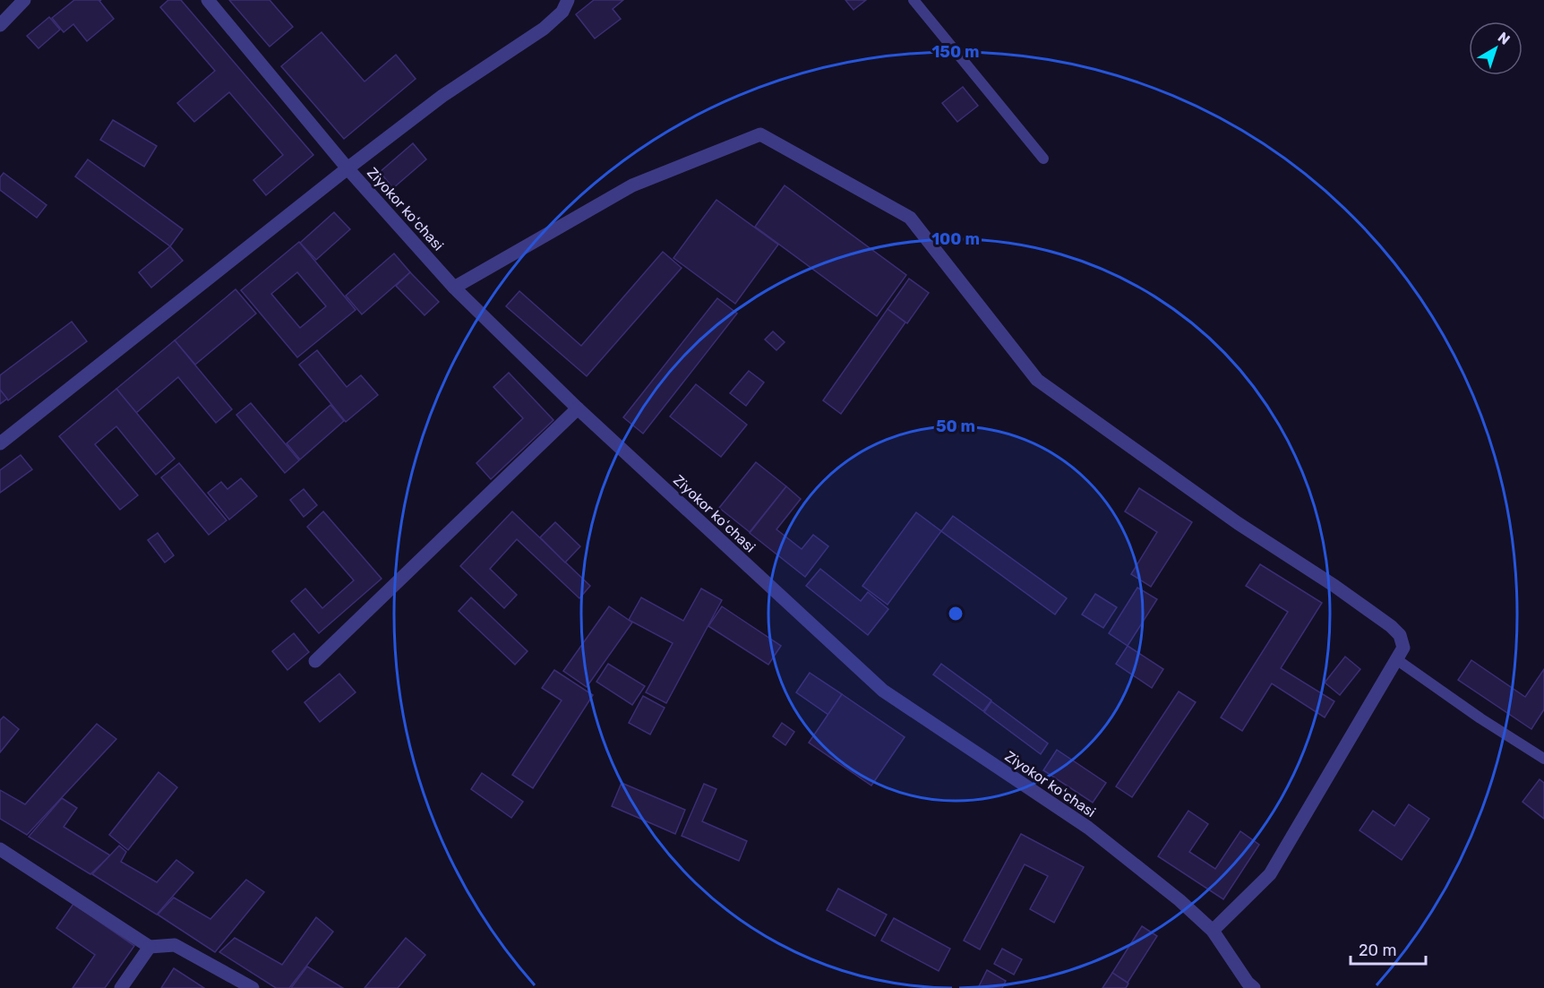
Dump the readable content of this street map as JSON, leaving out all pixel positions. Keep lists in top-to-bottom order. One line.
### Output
{"streets":{"street":["Ziyokor koʻchasi"]},"scale_bar":"20 m","north":"top right","rings":["150 m","100 m","50 m"]}
